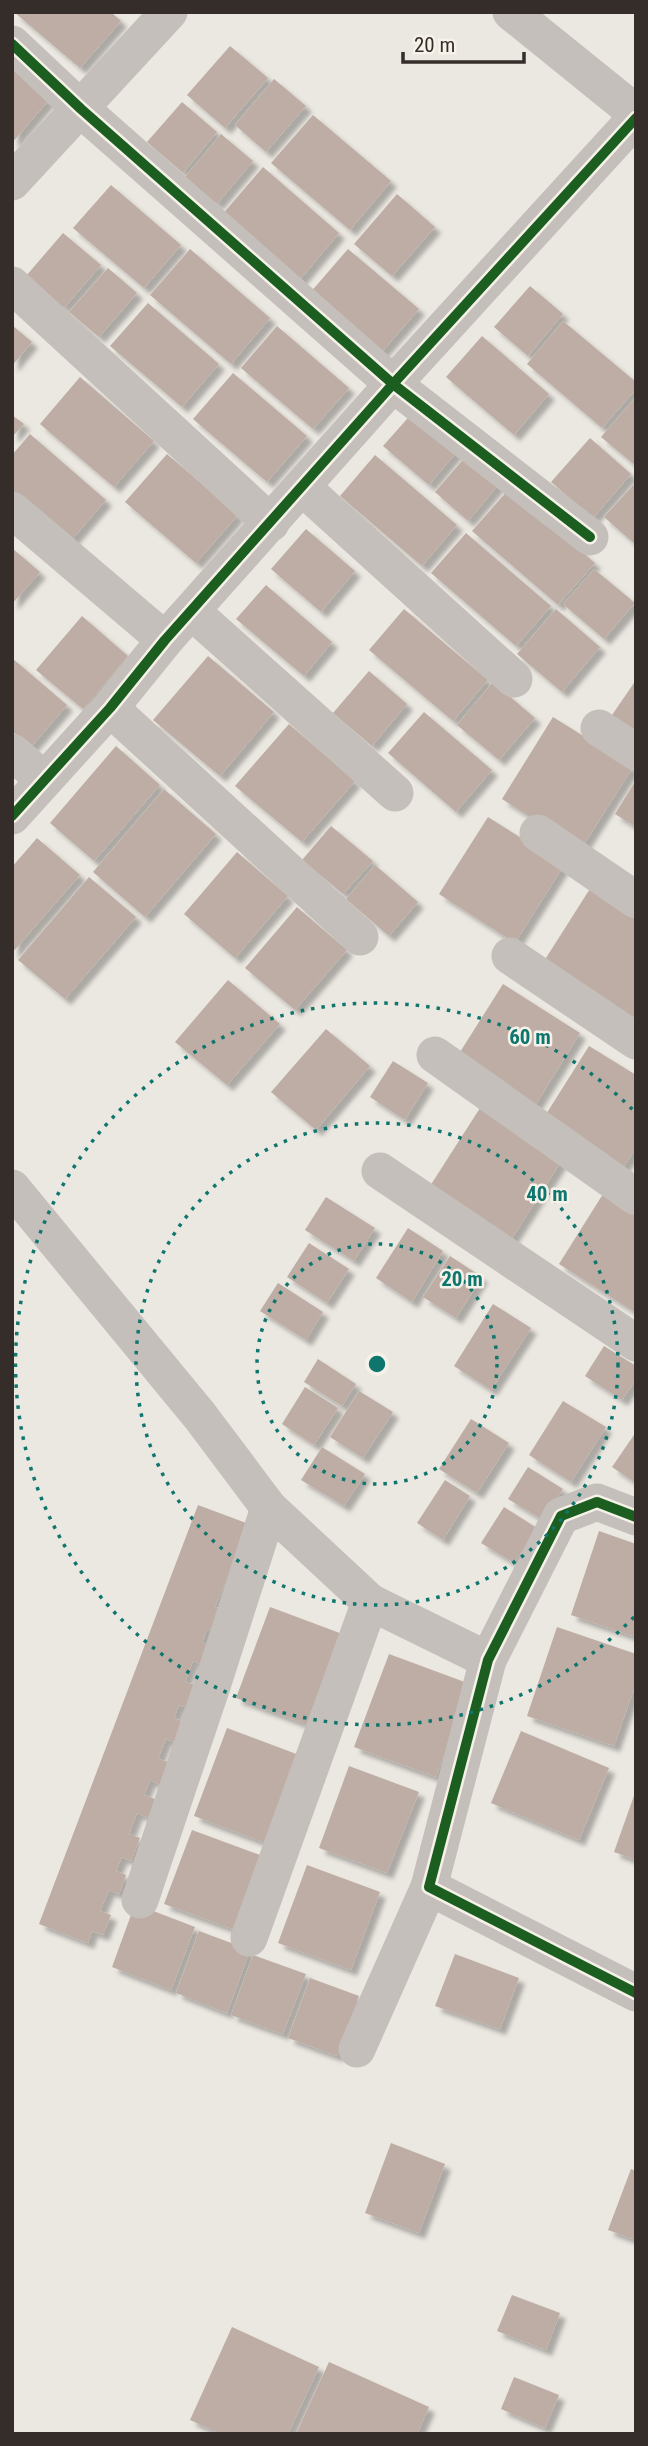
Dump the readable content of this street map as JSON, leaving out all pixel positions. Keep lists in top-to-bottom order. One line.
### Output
{"scale_bar":"20 m","rings":["60 m","40 m","20 m"]}
